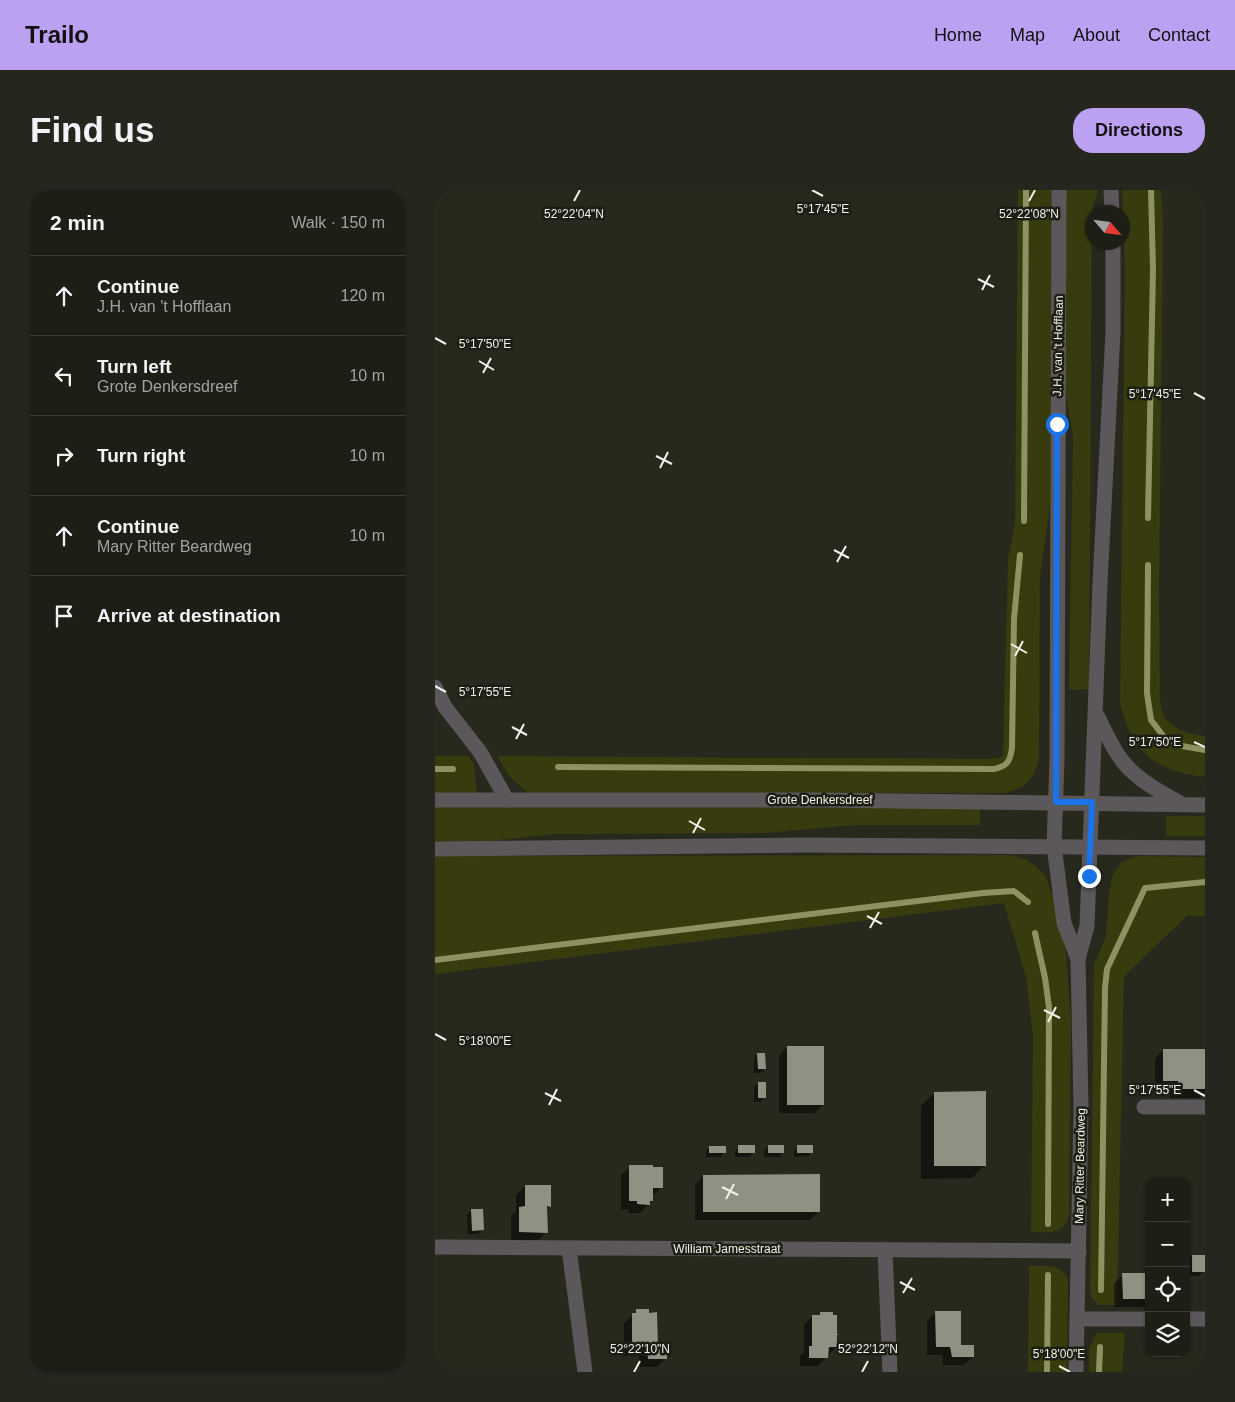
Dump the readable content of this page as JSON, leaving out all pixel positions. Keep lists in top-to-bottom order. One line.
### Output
{"streets":{"street":["J.H. van 't Hofflaan","Grote Denkersdreef","Mary Ritter Beardweg","William Jamesstraat"]},"crossings":[["J.H. van 't Hofflaan","Grote Denkersdreef"],["J.H. van 't Hofflaan","Mary Ritter Beardweg"],["Grote Denkersdreef","Mary Ritter Beardweg"],["Mary Ritter Beardweg","William Jamesstraat"]],"north":"bottom right","page":{"header":"Trailo","nav":["Home","Map","About","Contact"],"buttons":"Directions","title":"Find us","heading":["2 min","Walk · 150 m"],"list":[["Continue","J.H. van 't Hofflaan","120 m"],["Turn left","Grote Denkersdreef","10 m"],["Turn right","10 m"],["Continue","Mary Ritter Beardweg","10 m"],"Arrive at destination"],"map_buttons":["+","−"]},"coordinates":["5°17'45\"E","52°22'04\"N","52°22'08\"N","5°17'50\"E","5°17'55\"E","5°18'00\"E","52°22'10\"N","52°22'12\"N"]}
